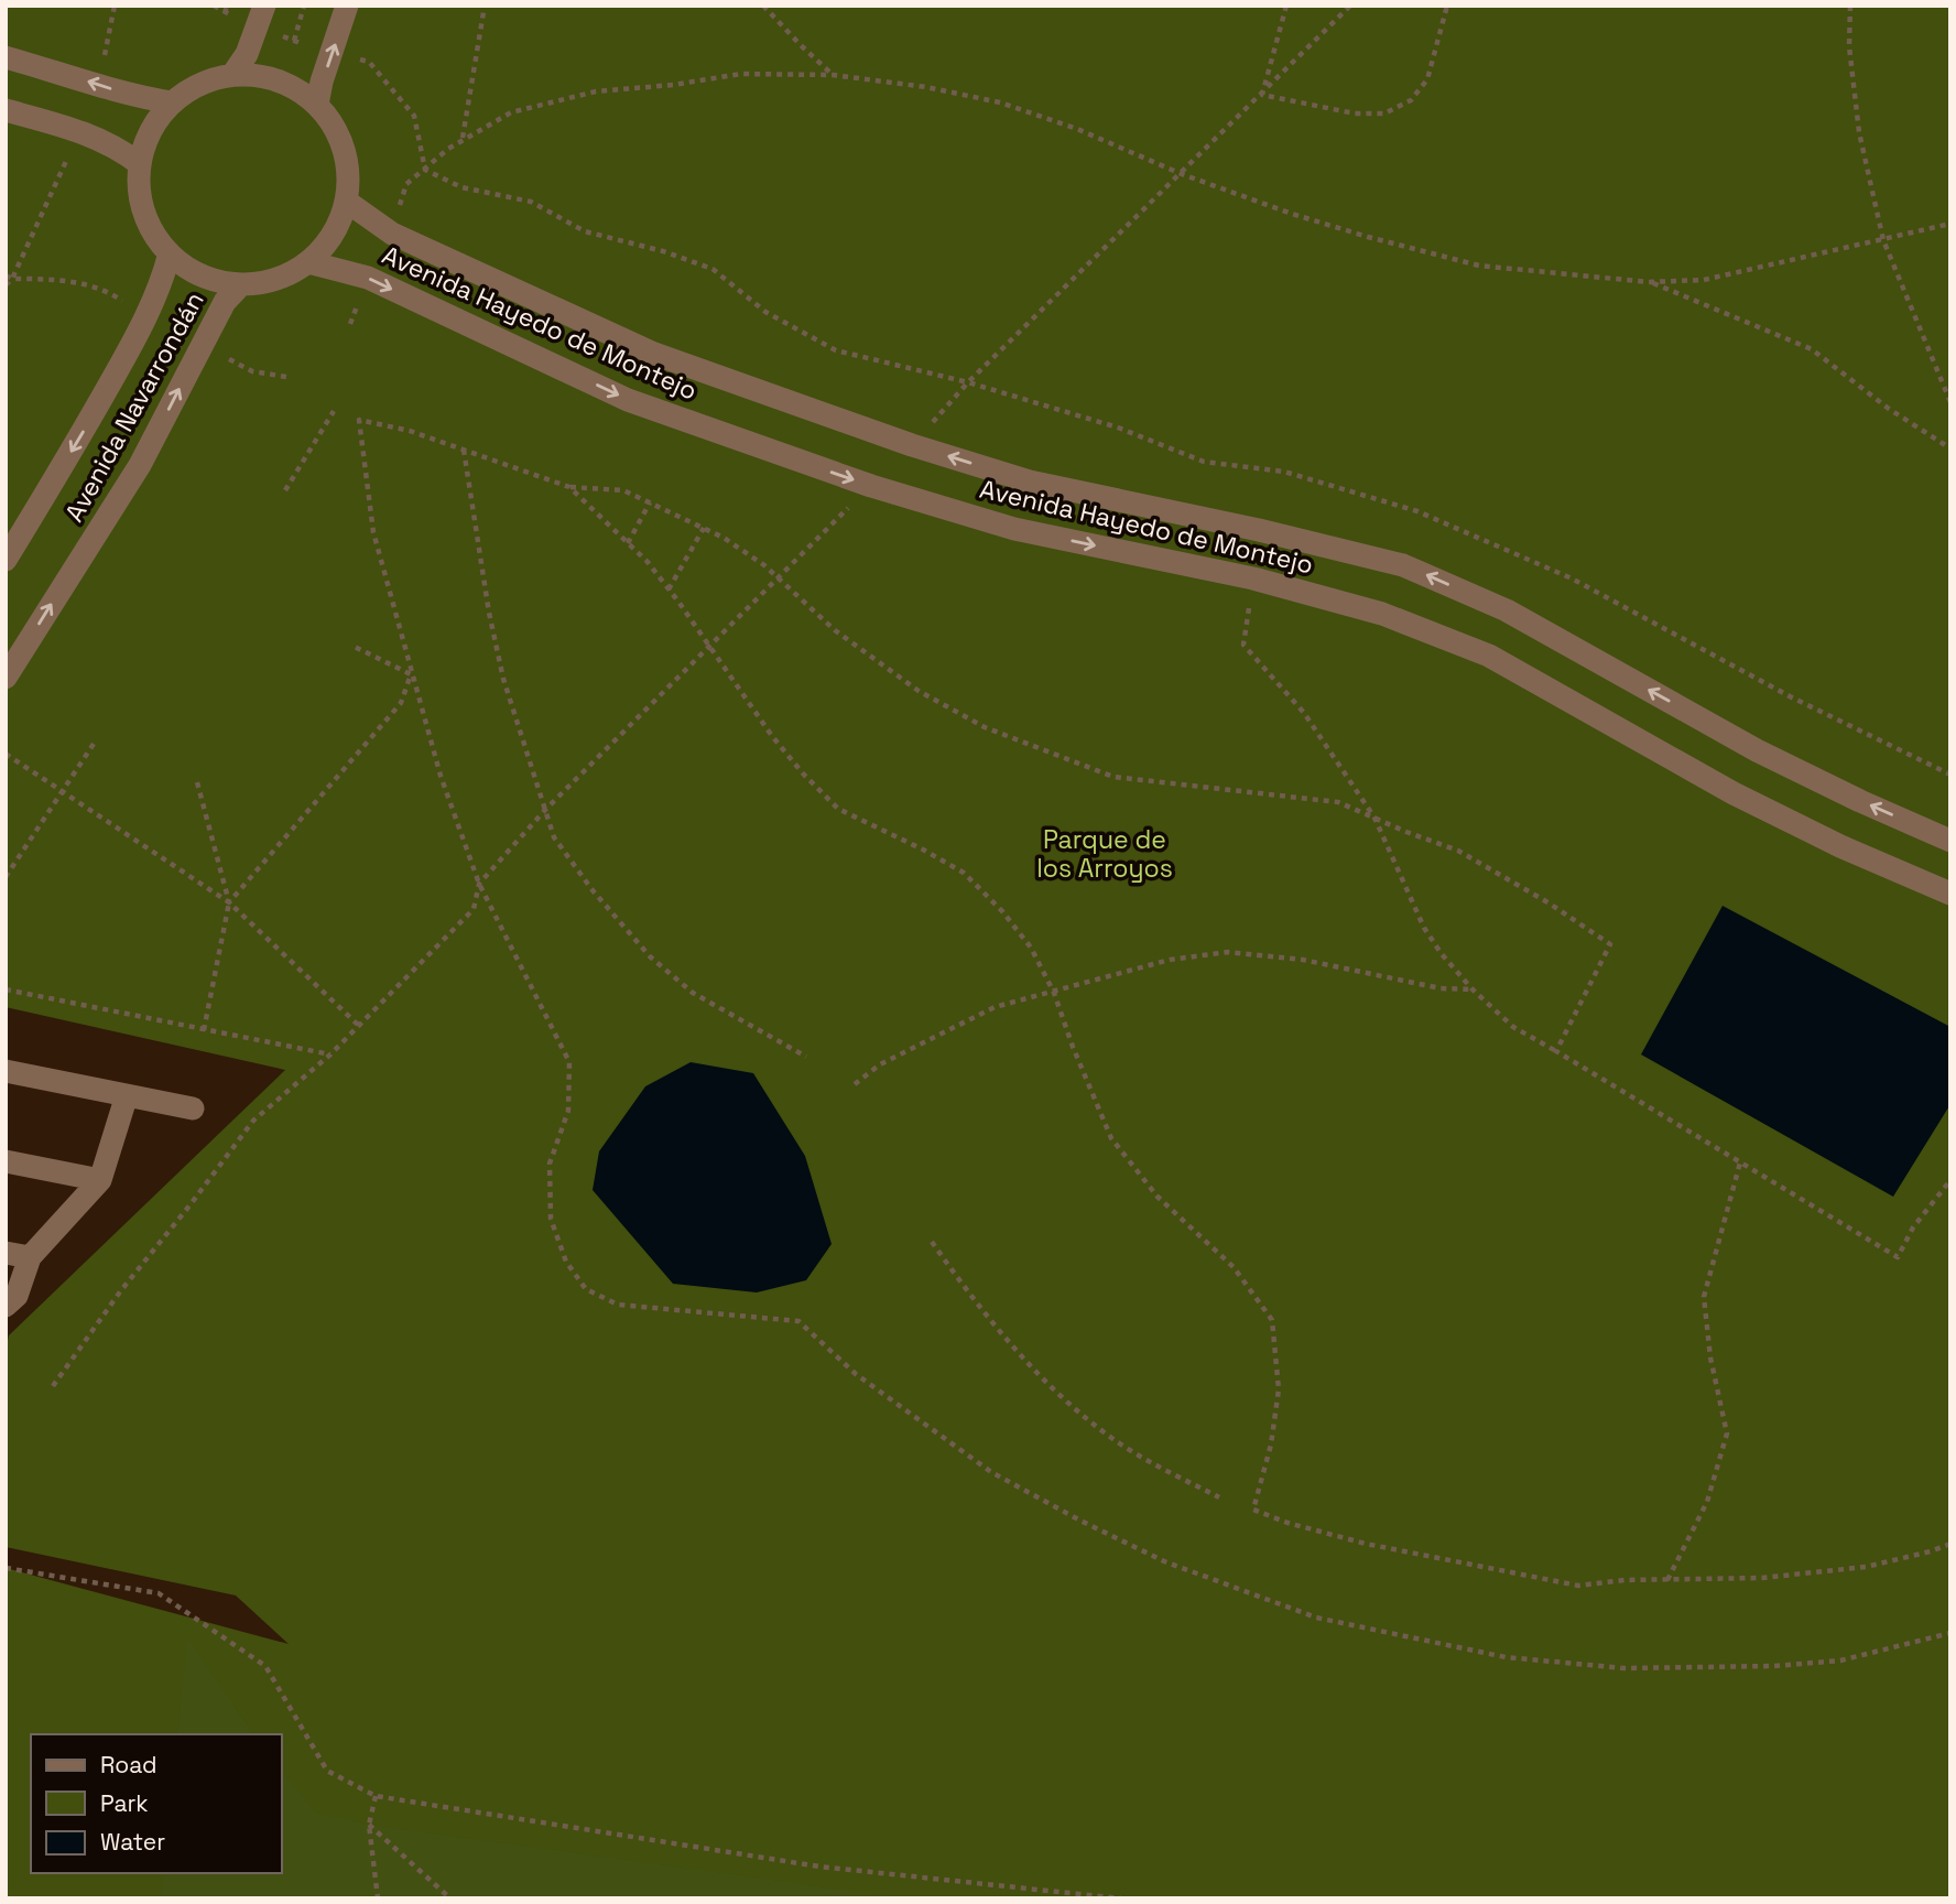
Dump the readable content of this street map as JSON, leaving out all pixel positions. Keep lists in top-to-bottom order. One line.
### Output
{"streets":{"street":["Avenida Hayedo de Montejo","Avenida Navarrondán"]},"crossings":[["Avenida Hayedo de Montejo","Avenida Navarrondán"]],"parks":["Parque de los Arroyos"],"legend":["Road","Park","Water"]}
